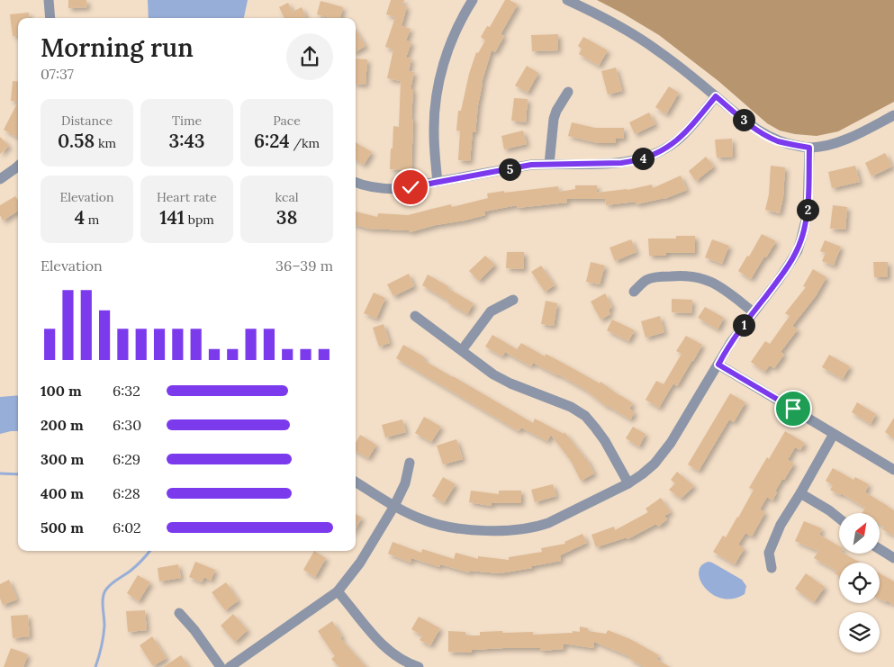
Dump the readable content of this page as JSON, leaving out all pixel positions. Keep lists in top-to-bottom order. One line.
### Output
{"north":"top right","page":{"heading":["Morning run","07:37"],"stats":[["Distance","0.58 km"],["Time","3:43"],["Pace","6:24 /km"],["Elevation","4 m"],["Heart rate","141 bpm"],["kcal","38"]],"pins":["3","4","5","2","1"],"chart":["Elevation","36–39 m"],"list":[{"name":"100 m","note":"6:32"},{"name":"200 m","note":"6:30"},{"name":"300 m","note":"6:29"},{"name":"400 m","note":"6:28"},{"name":"500 m","note":"6:02"}]}}
